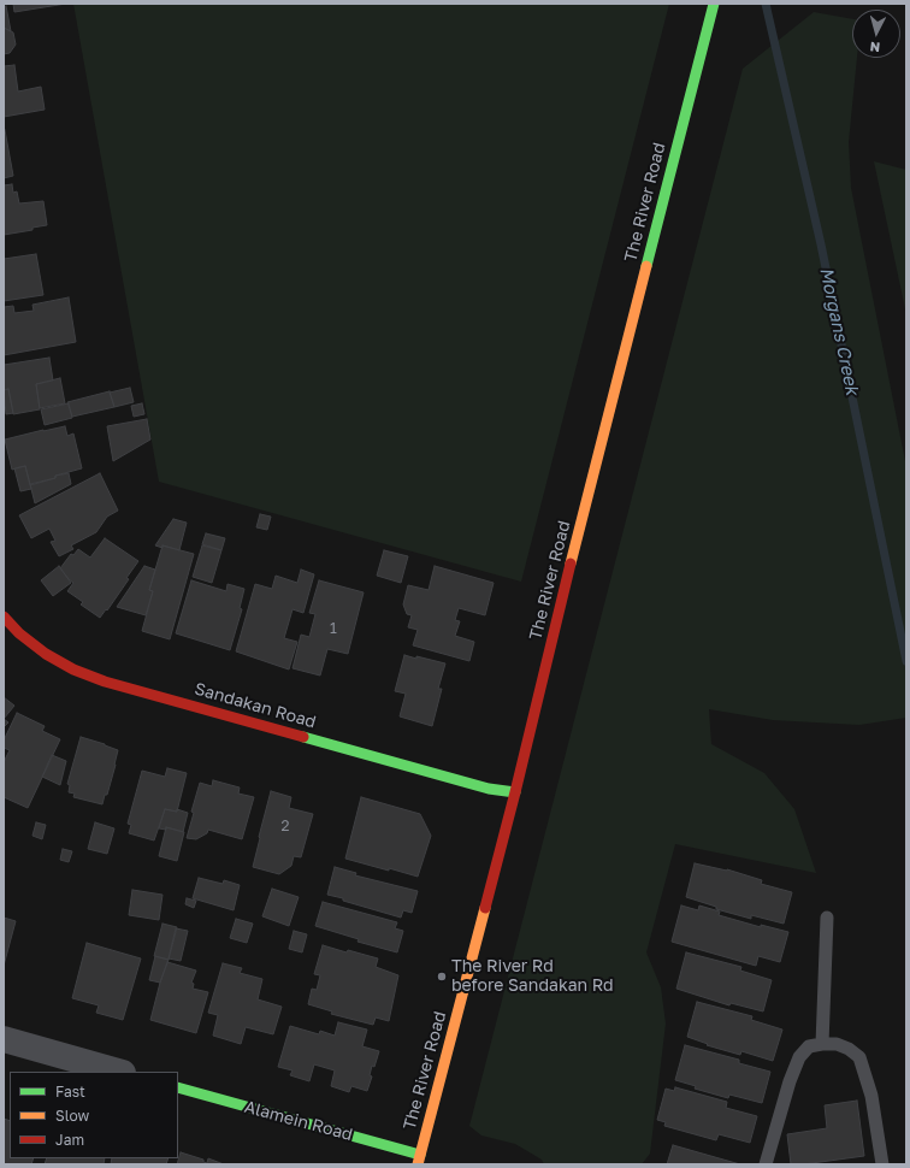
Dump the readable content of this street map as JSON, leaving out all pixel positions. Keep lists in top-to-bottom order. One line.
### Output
{"streets":{"main road":["The River Road","Sandakan Road","Alamein Road"]},"crossings":[["The River Road","Sandakan Road"],["The River Road","Alamein Road"]],"water":["Morgans Creek"],"places":["The River Rd before Sandakan Rd"],"house_numbers":["1","2"],"legend":["Fast","Slow","Jam"],"north":"bottom"}
